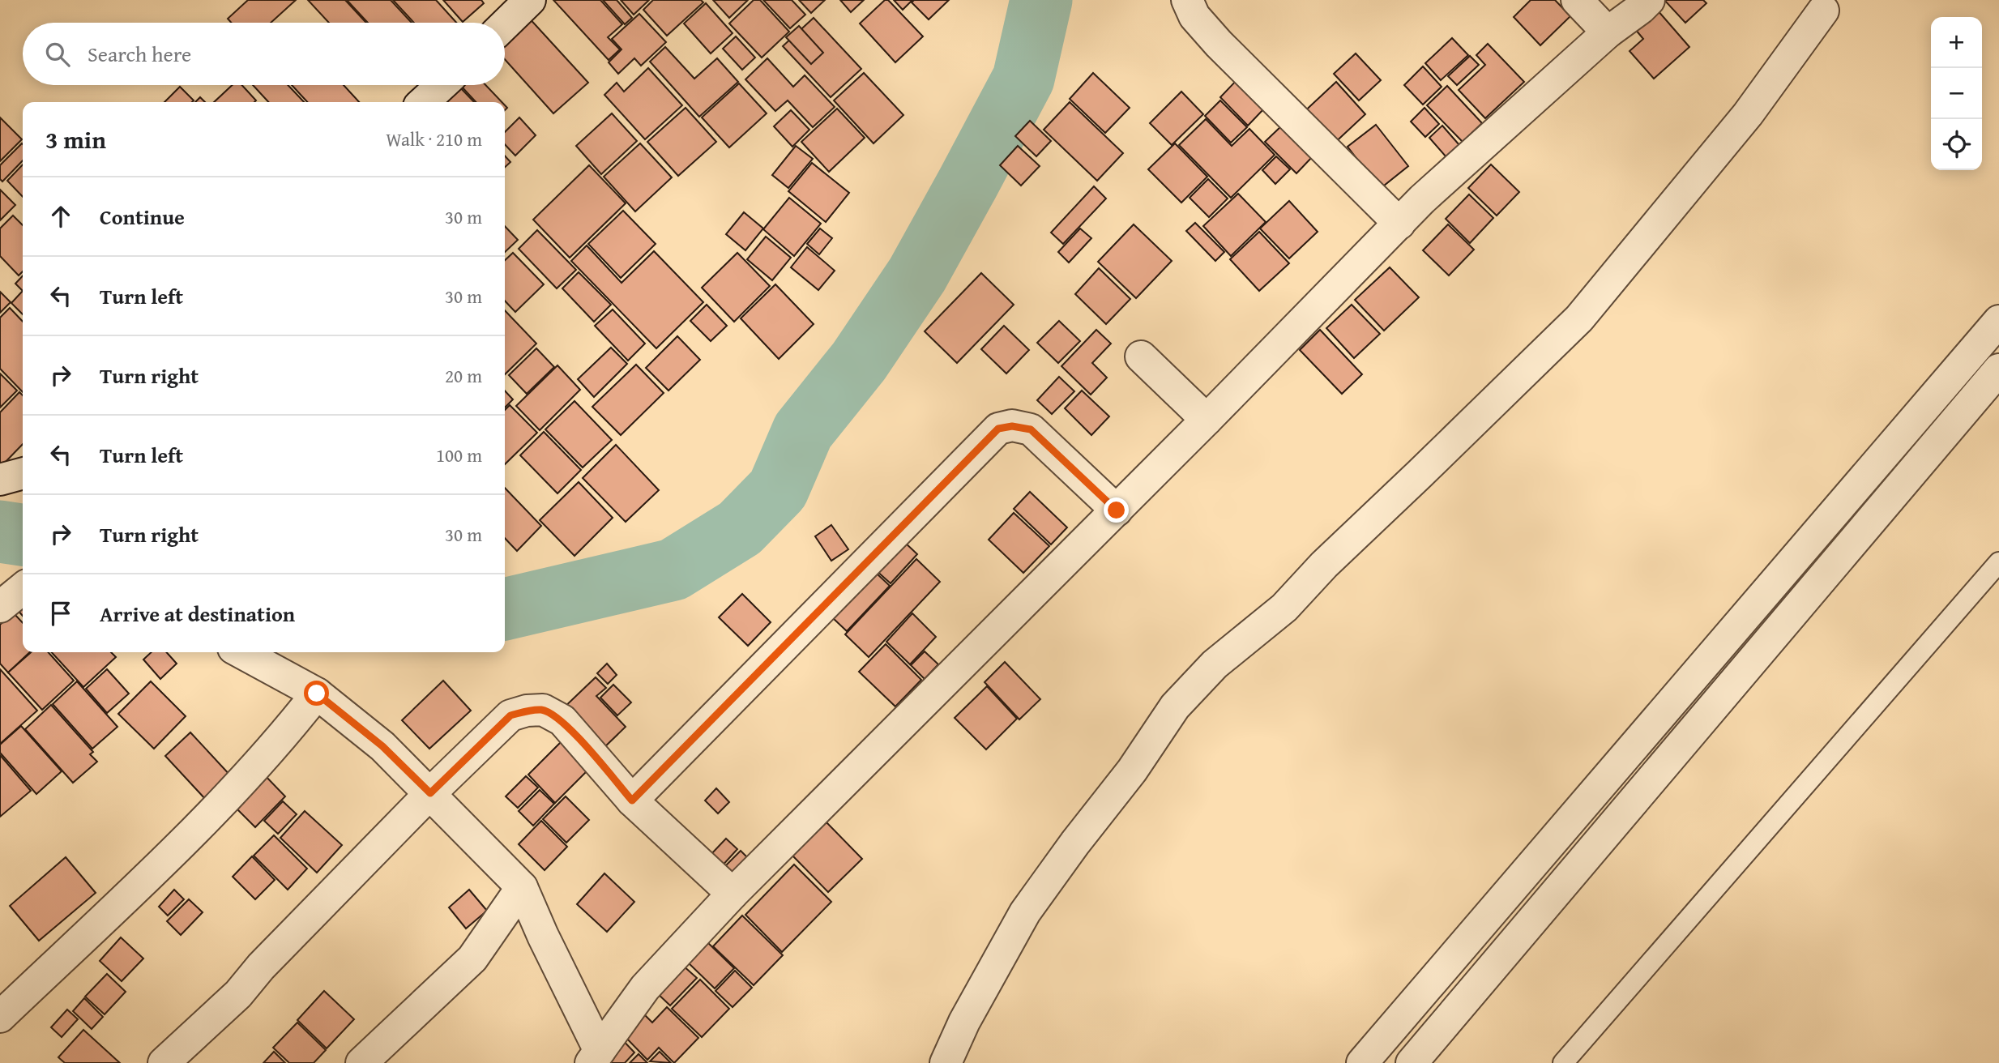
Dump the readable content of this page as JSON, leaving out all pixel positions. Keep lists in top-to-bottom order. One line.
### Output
{"page":{"map_buttons":["+","−"],"search":"Search here","heading":["3 min","Walk · 210 m"],"list":[["Continue","30 m"],["Turn left","30 m"],["Turn right","20 m"],["Turn left","100 m"],["Turn right","30 m"],"Arrive at destination"]}}
